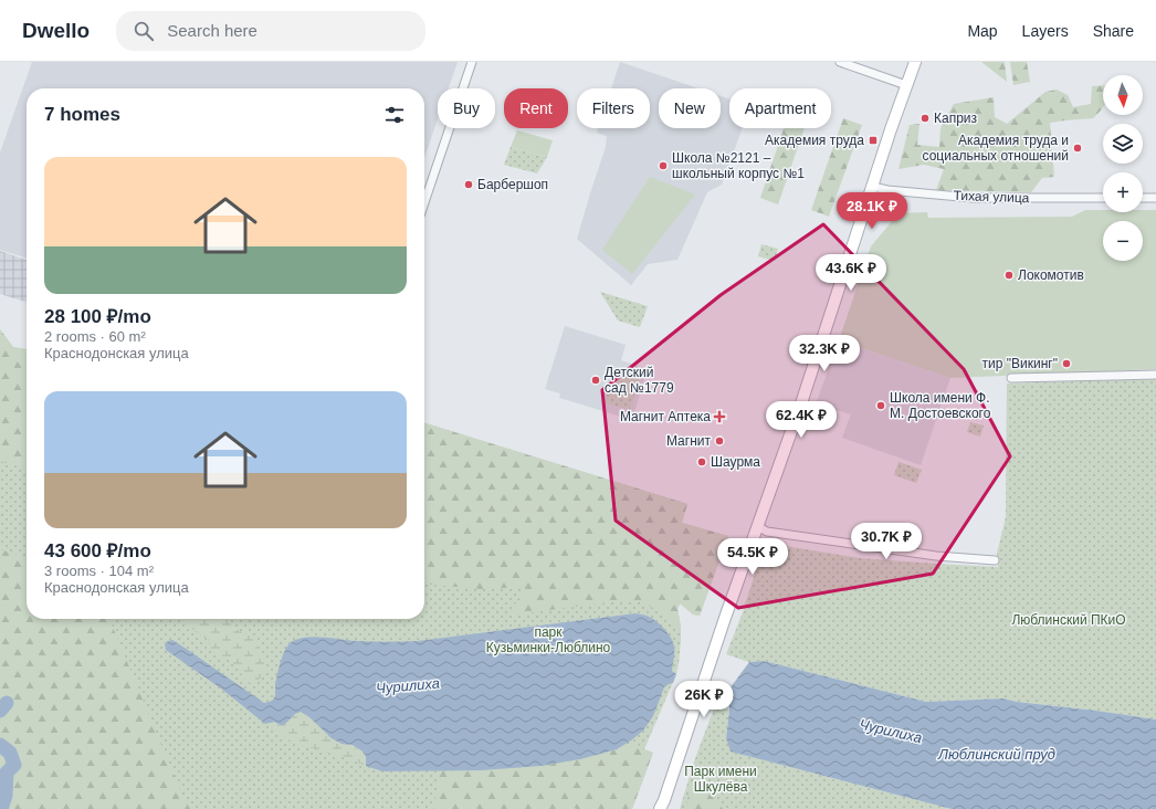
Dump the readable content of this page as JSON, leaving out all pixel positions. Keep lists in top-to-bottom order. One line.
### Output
{"streets":{"street":["Тихая улица"]},"water":["Чурилиха","Люблинский пруд"],"parks":["Люблинский ПКиО","парк Кузьминки-Люблино","Парк имени Шкулёва"],"places":{"other":["Каприз","Академия труда и социальных отношений","Школа №2121 – школьный корпус №1","Барбершоп","Локомотив","тир \"Викинг\"","Детский сад №1779","Школа имени Ф. М. Достоевского","Магнит","Шаурма"],"transit":["Академия труда"],"health":["Магнит Аптека"]},"north":"bottom","page":{"header":"Dwello","search":"Search here","nav":["Map","Layers","Share"],"map_buttons":["+","−"],"chip":["Buy","Rent","Filters","New","Apartment"],"heading":"7 homes","list":[{"name":"28 100 ₽/mo","note":"2 rooms · 60 m² · Краснодонская улица"},{"name":"43 600 ₽/mo","note":"3 rooms · 104 m² · Краснодонская улица"}],"price":["28.1K ₽","43.6K ₽","32.3K ₽","62.4K ₽","30.7K ₽","54.5K ₽","26K ₽"]}}
